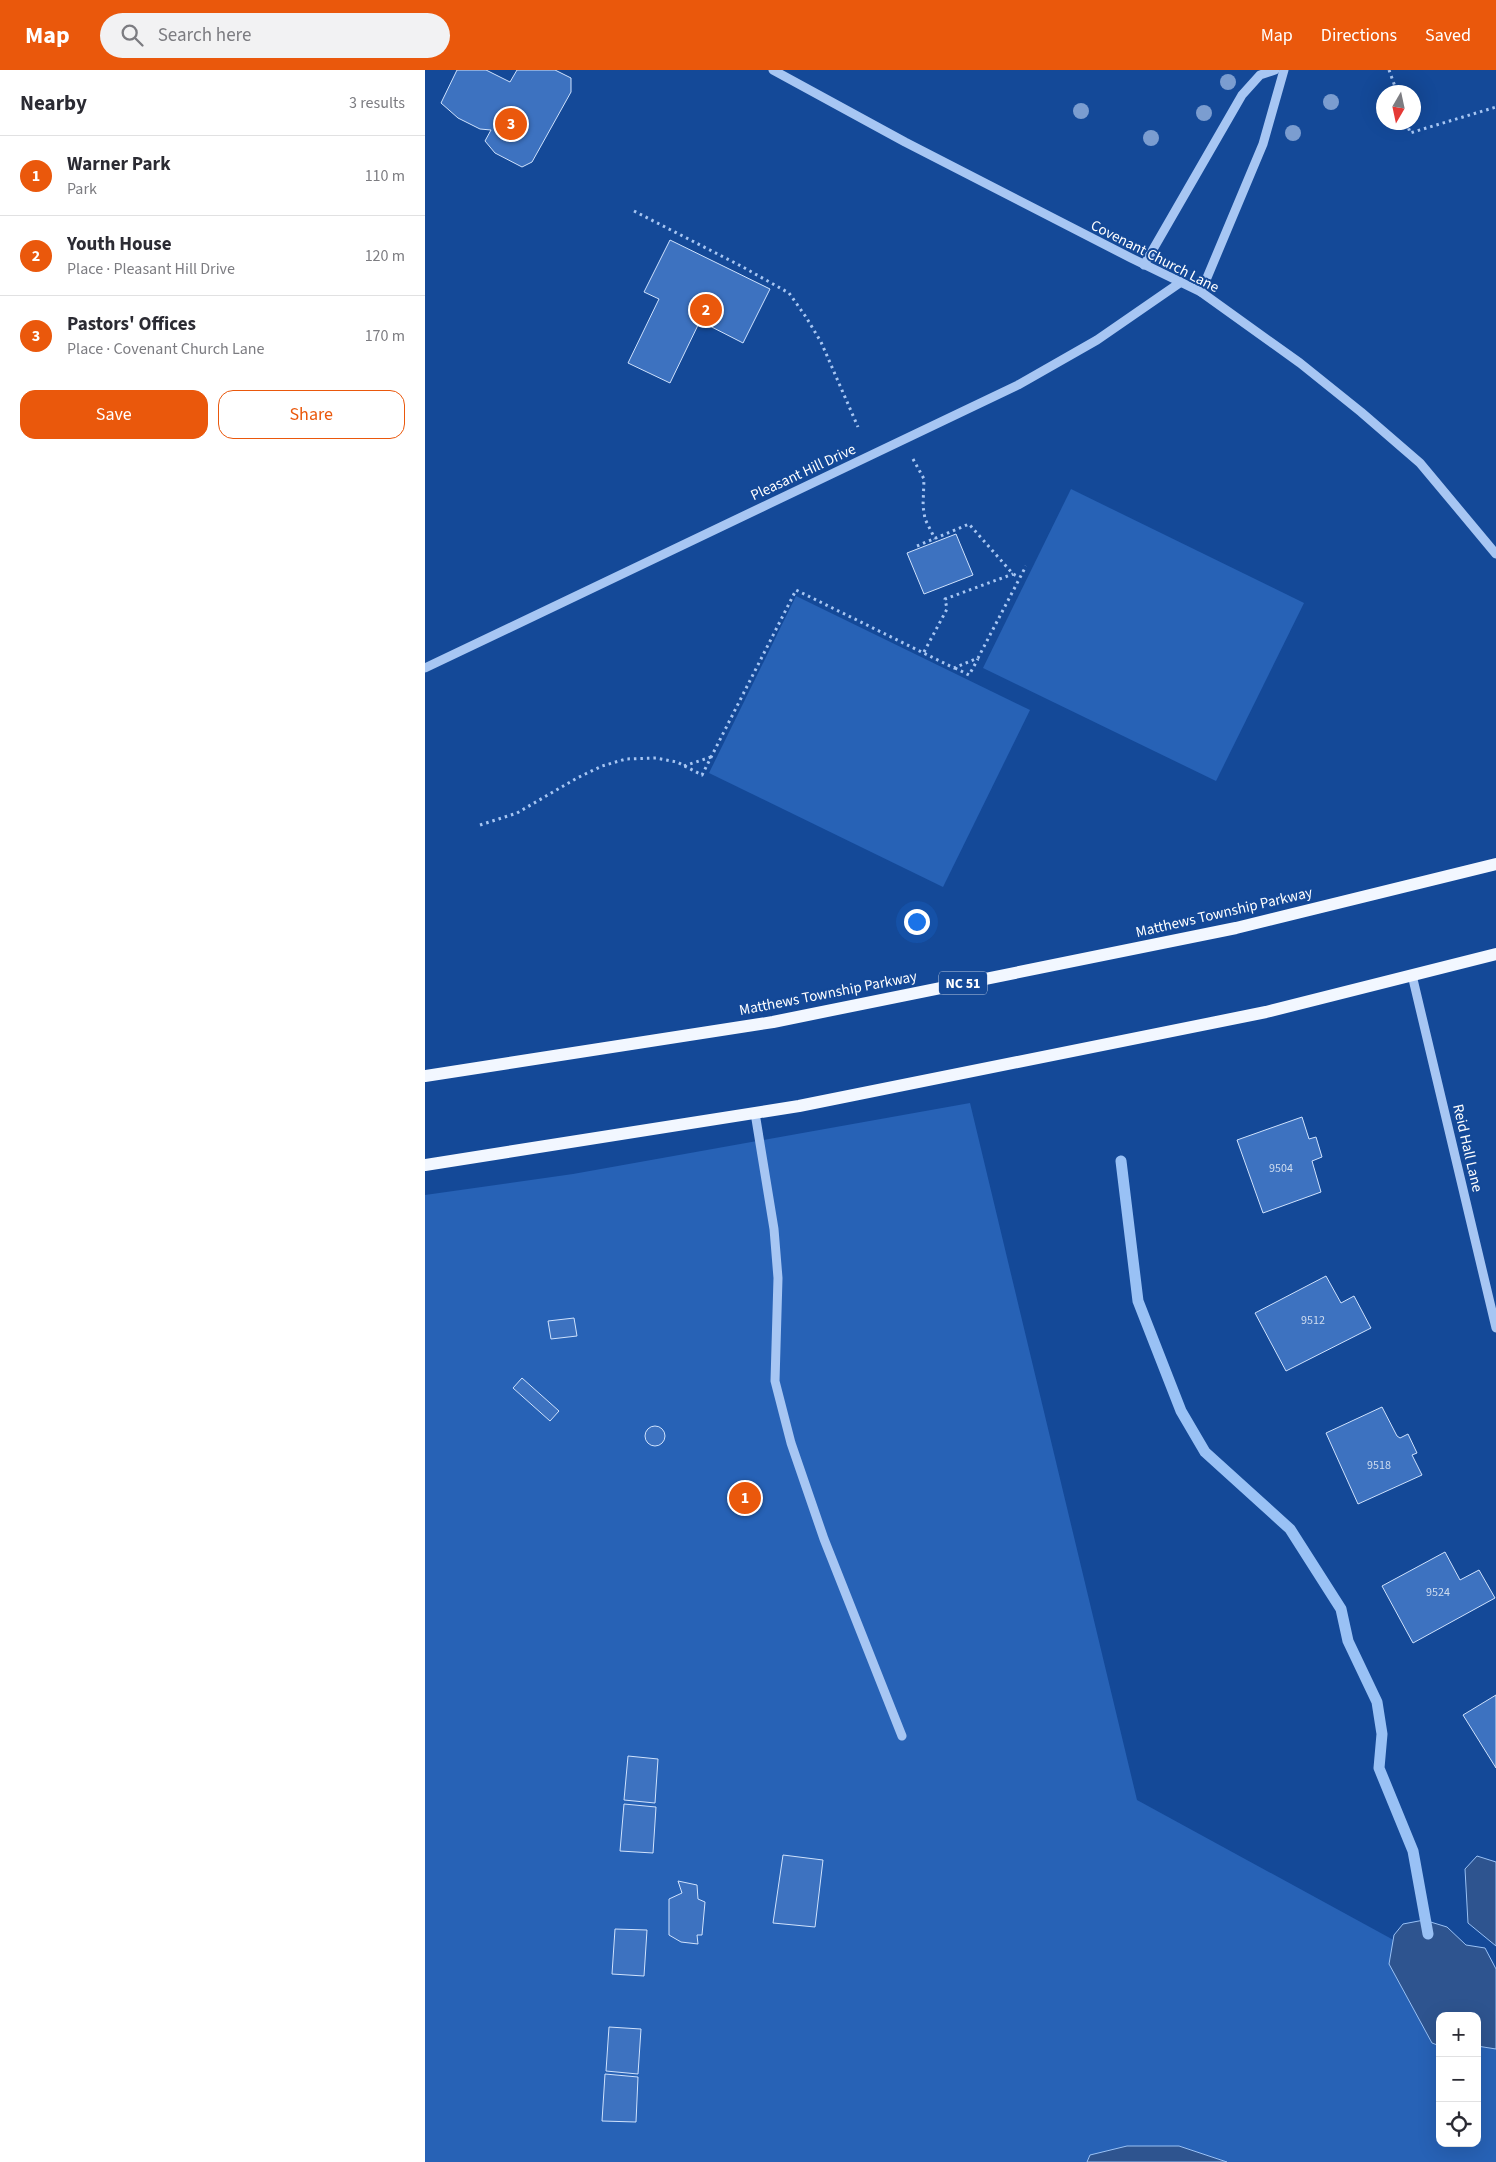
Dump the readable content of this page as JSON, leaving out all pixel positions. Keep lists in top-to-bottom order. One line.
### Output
{"streets":{"main road":["Matthews Township Parkway","NC 51"],"street":["Covenant Church Lane","Pleasant Hill Drive","Reid Hall Lane"]},"crossings":[["Covenant Church Lane","Pleasant Hill Drive"]],"house_numbers":["9504","9512","9518","9524"],"north":"bottom","page":{"header":"Map","search":"Search here","nav":["Map","Directions","Saved"],"heading":["Nearby","3 results"],"pins":["3","2","1"],"list":[{"mark":"1","name":"Warner Park","note":"Park","value":"110 m"},{"mark":"2","name":"Youth House","note":"Place · Pleasant Hill Drive","value":"120 m"},{"mark":"3","name":"Pastors' Offices","note":"Place · Covenant Church Lane","value":"170 m"}],"buttons":["Save","Share"],"map_buttons":["+","−"]}}
